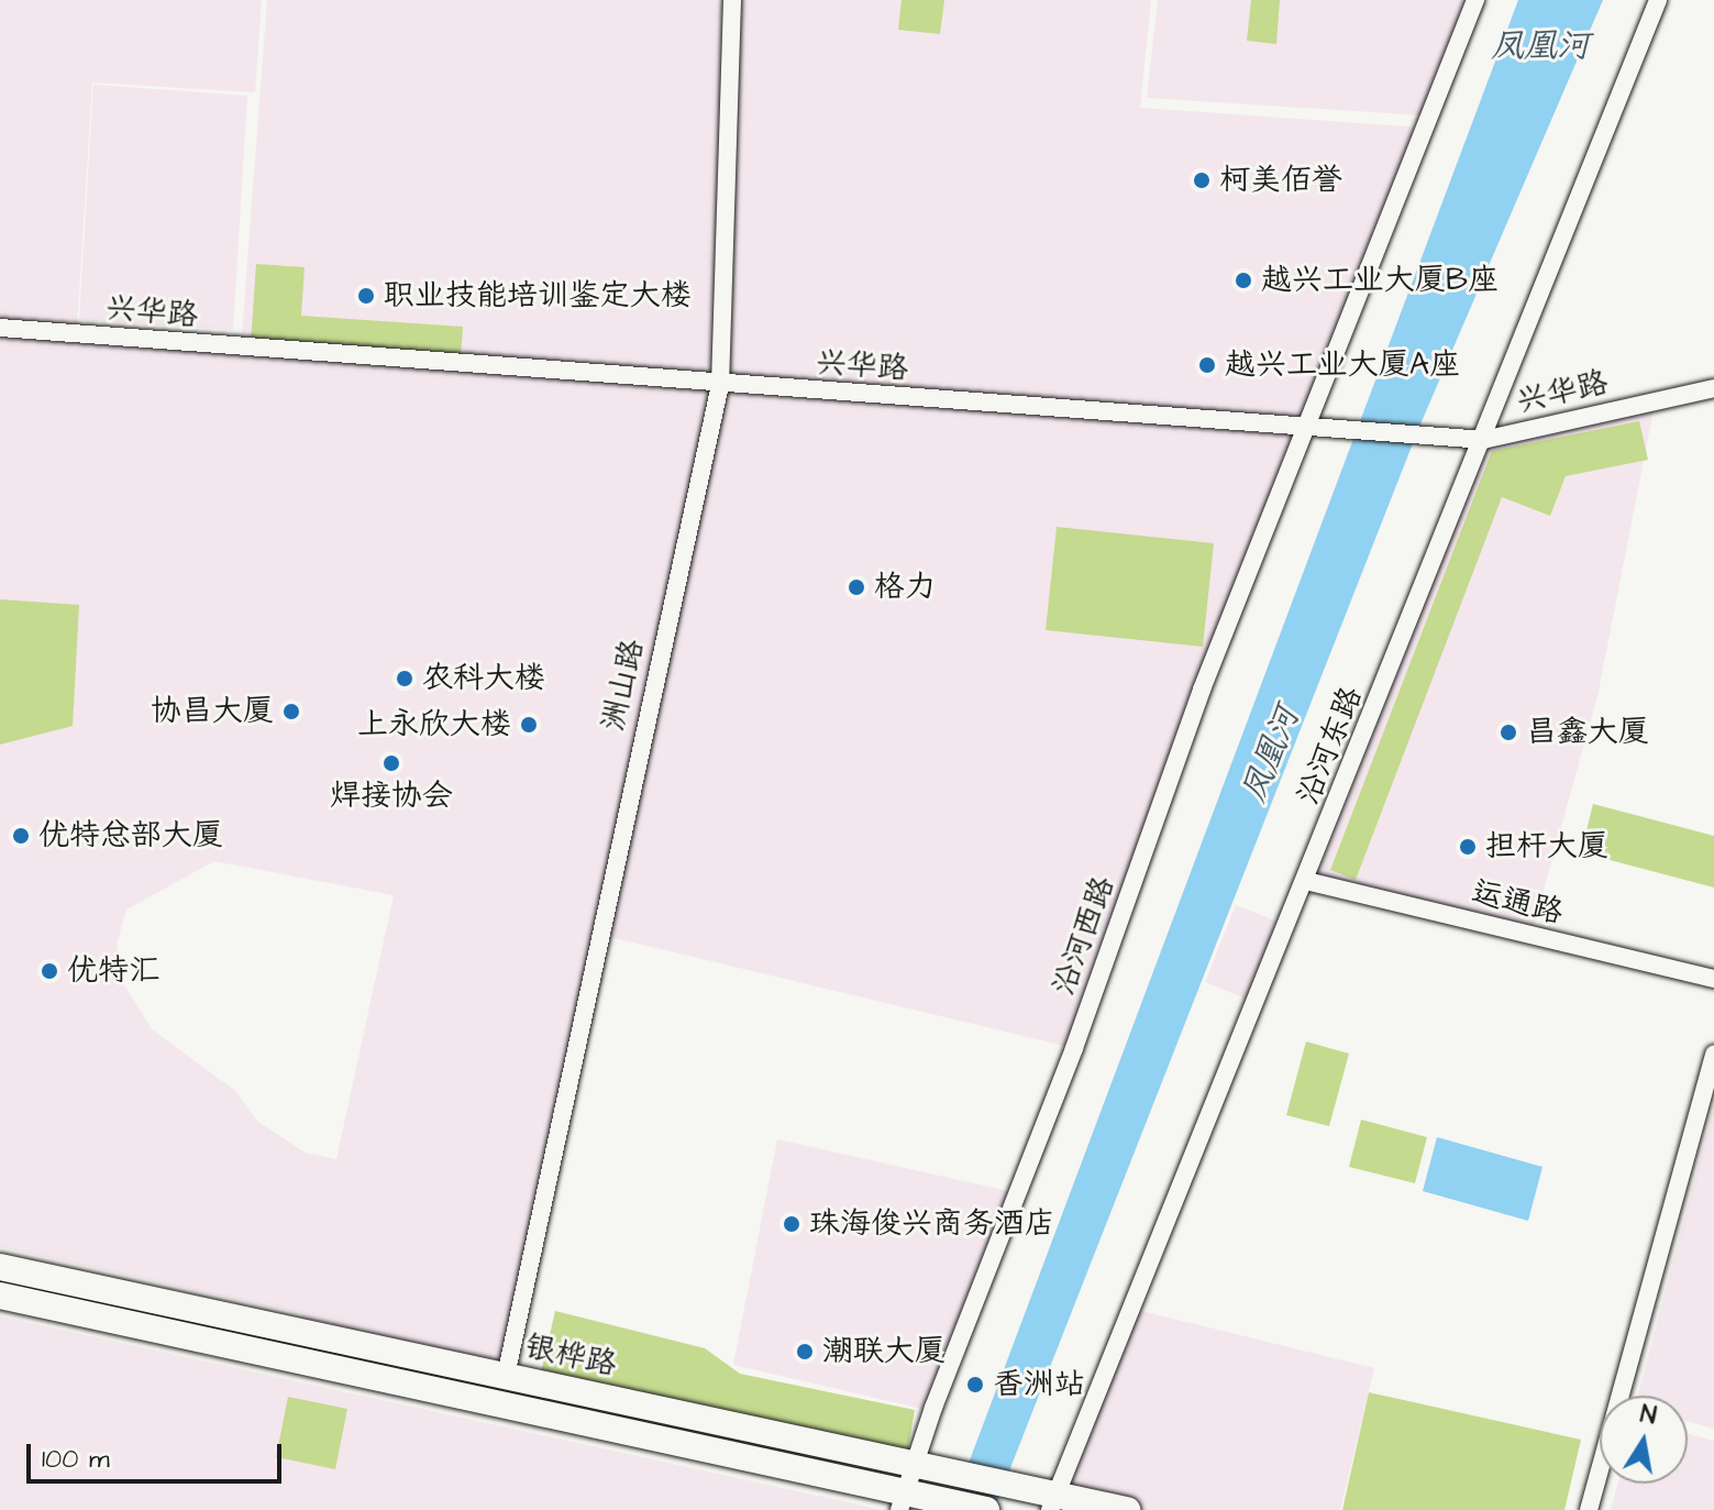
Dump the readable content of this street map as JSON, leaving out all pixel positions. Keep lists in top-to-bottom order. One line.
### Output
{"streets":{"main road":["银桦路"],"street":["兴华路","洲山路","沿河东路","运通路","沿河西路"]},"crossings":[["兴华路","洲山路"],["兴华路","沿河东路"],["兴华路","沿河西路"],["洲山路","银桦路"],["沿河东路","运通路"],["沿河东路","银桦路"],["沿河西路","银桦路"]],"water":["凤凰河"],"places":["柯美佰誉","越兴工业大厦B座","职业技能培训鉴定大楼","越兴工业大厦A座","格力","农科大楼","协昌大厦","上永欣大楼","昌鑫大厦","焊接协会","优特总部大厦","担杆大厦","优特汇","珠海俊兴商务酒店","潮联大厦","香洲站"],"scale_bar":"100 m","north":"top"}
